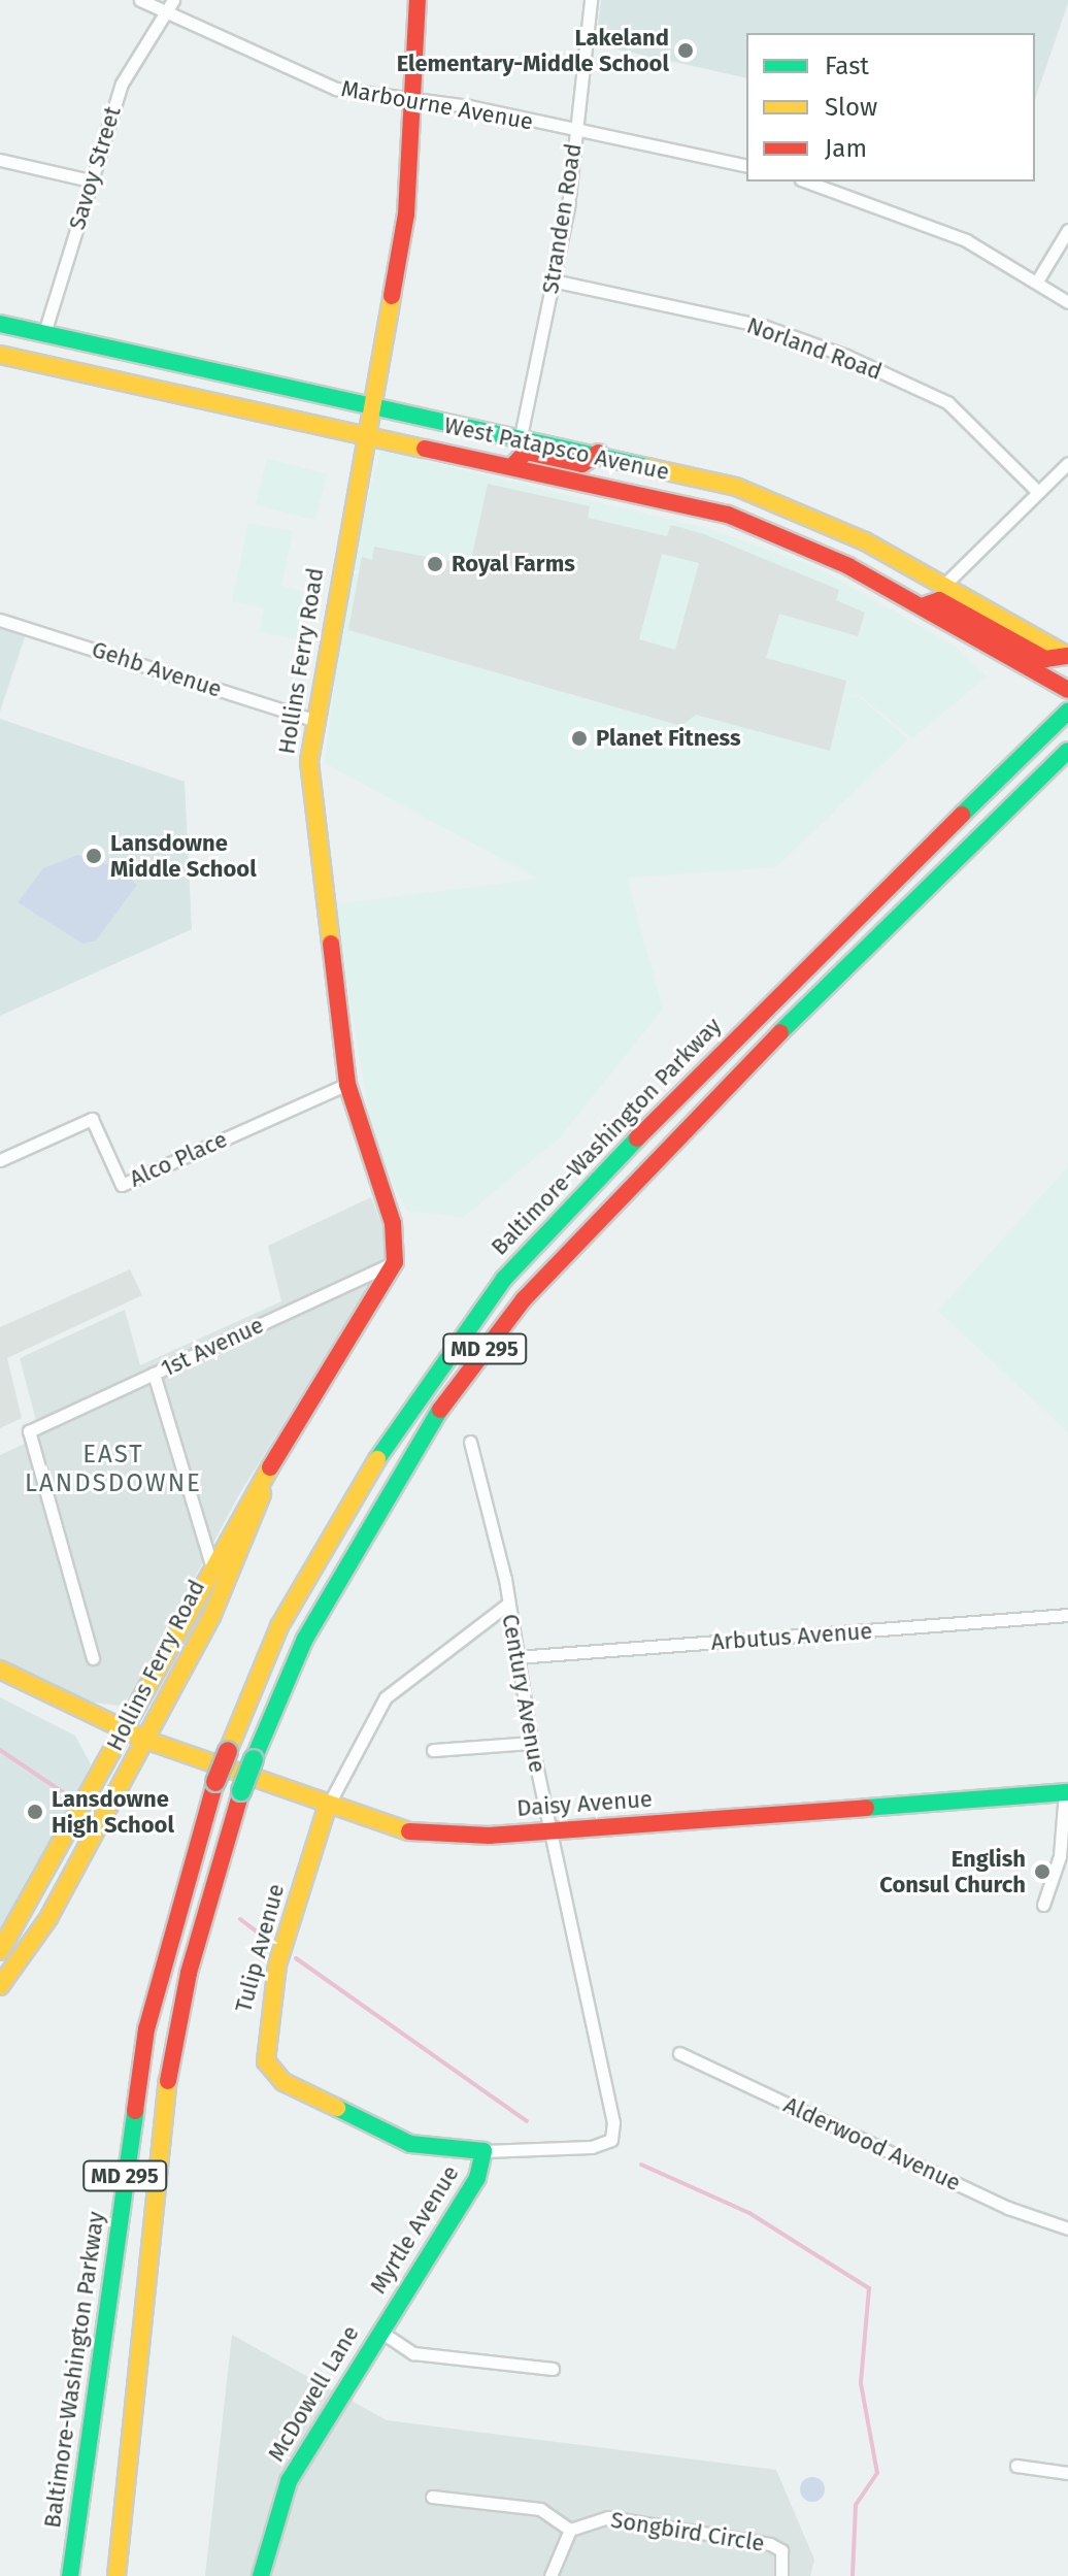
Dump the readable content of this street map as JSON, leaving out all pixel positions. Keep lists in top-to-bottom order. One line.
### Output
{"streets":{"main road":["West Patapsco Avenue","Hollins Ferry Road","Baltimore-Washington Parkway","MD 295","Daisy Avenue","Tulip Avenue","Myrtle Avenue","McDowell Lane"],"street":["Marbourne Avenue","Savoy Street","Stranden Road","Norland Road","Gehb Avenue","Alco Place","1st Avenue","Arbutus Avenue","Century Avenue","Alderwood Avenue","Songbird Circle"]},"crossings":[["Marbourne Avenue","Savoy Street"],["Marbourne Avenue","Stranden Road"],["Marbourne Avenue","Hollins Ferry Road"],["Savoy Street","West Patapsco Avenue"],["Stranden Road","Norland Road"],["Stranden Road","West Patapsco Avenue"],["West Patapsco Avenue","Hollins Ferry Road"],["Hollins Ferry Road","Gehb Avenue"],["Hollins Ferry Road","Alco Place"],["Hollins Ferry Road","1st Avenue"],["Hollins Ferry Road","Daisy Avenue"],["Arbutus Avenue","Century Avenue"],["Century Avenue","Daisy Avenue"],["Century Avenue","Tulip Avenue"],["Daisy Avenue","Tulip Avenue"],["Tulip Avenue","Myrtle Avenue"],["Myrtle Avenue","McDowell Lane"]],"districts":["EAST LANDSDOWNE"],"places":["Lakeland Elementary-Middle School","Royal Farms","Planet Fitness","Lansdowne Middle School","Lansdowne High School","English Consul Church"],"legend":["Fast","Slow","Jam"]}
